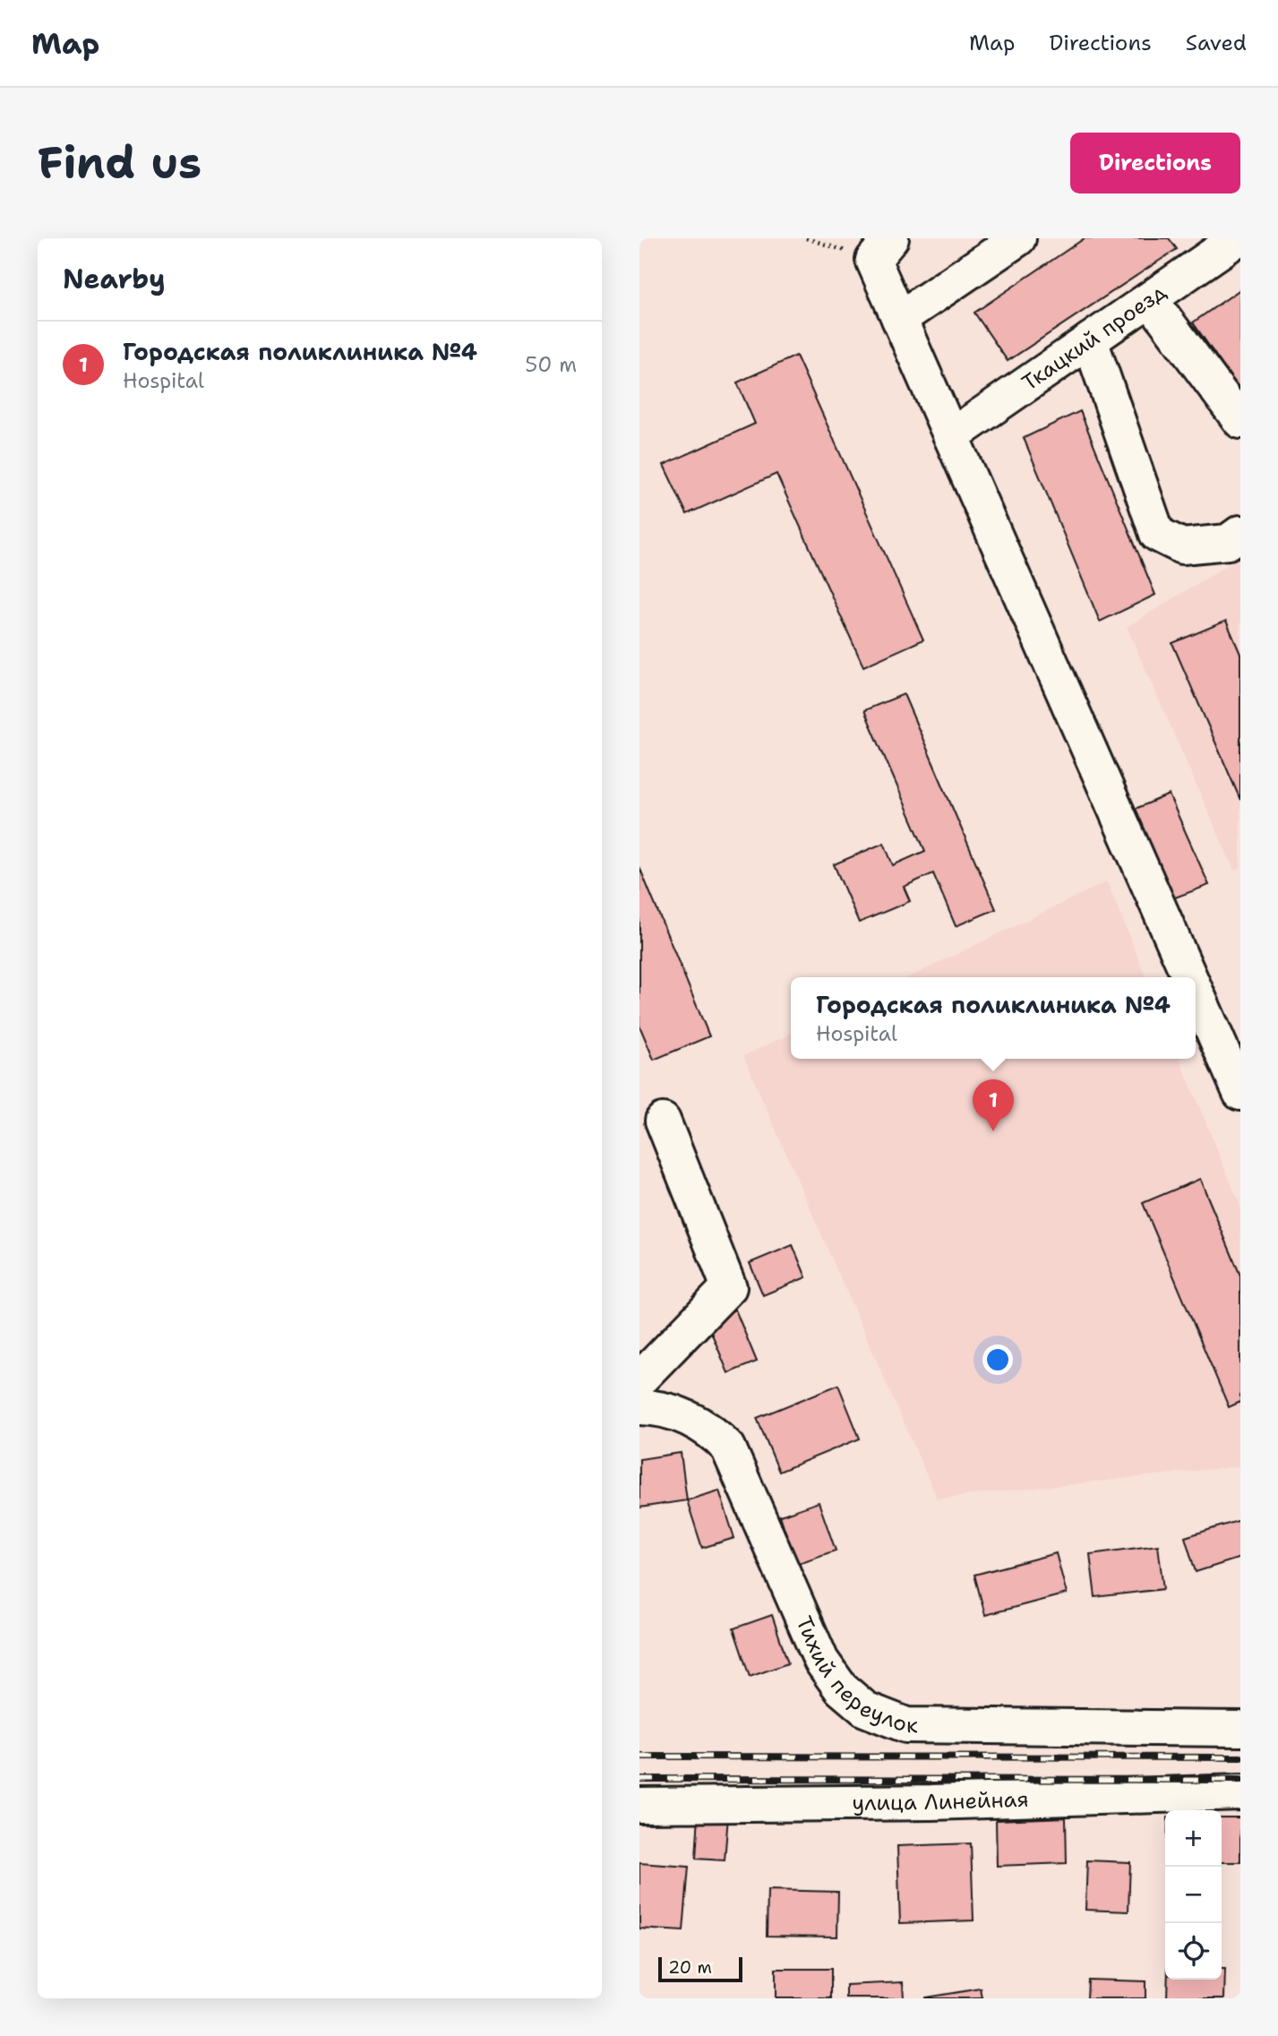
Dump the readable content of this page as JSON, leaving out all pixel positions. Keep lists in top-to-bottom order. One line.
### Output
{"streets":{"street":["Ткацкий проезд","Тихий переулок","улица Линейная"]},"scale_bar":"20 m","page":{"header":"Map","nav":["Map","Directions","Saved"],"buttons":"Directions","title":"Find us","heading":"Nearby","list":[{"mark":"1","name":"Городская поликлиника №4","note":"Hospital","value":"50 m"}],"popup":["Городская поликлиника №4","Hospital"],"pins":"1","map_buttons":["+","−"],"scale":"20 m"}}
